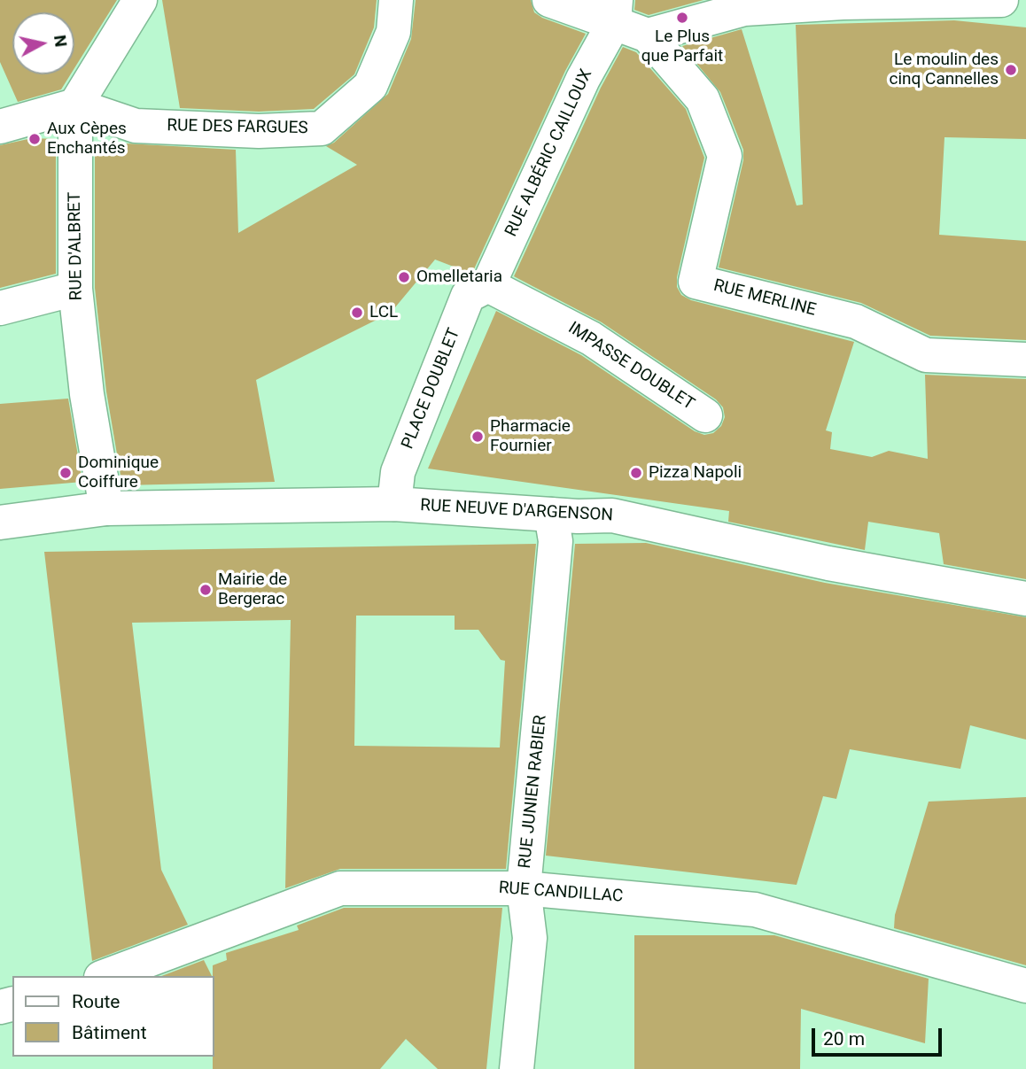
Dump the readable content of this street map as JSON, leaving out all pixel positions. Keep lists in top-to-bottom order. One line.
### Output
{"streets":{"street":["RUE DES FARGUES","RUE ALBÉRIC CAILLOUX","RUE D'ALBRET","RUE MERLINE","IMPASSE DOUBLET","PLACE DOUBLET","RUE NEUVE D'ARGENSON","RUE JUNIEN RABIER","RUE CANDILLAC"]},"crossings":[["RUE DES FARGUES","RUE D'ALBRET"],["RUE ALBÉRIC CAILLOUX","IMPASSE DOUBLET"],["RUE ALBÉRIC CAILLOUX","PLACE DOUBLET"],["RUE D'ALBRET","RUE NEUVE D'ARGENSON"],["IMPASSE DOUBLET","PLACE DOUBLET"],["PLACE DOUBLET","RUE NEUVE D'ARGENSON"],["RUE NEUVE D'ARGENSON","RUE JUNIEN RABIER"],["RUE JUNIEN RABIER","RUE CANDILLAC"]],"places":["Le Plus que Parfait","Le moulin des cinq Cannelles","Aux Cèpes Enchantés","Omelletaria","LCL","Pharmacie Fournier","Dominique Coiffure","Pizza Napoli","Mairie de Bergerac"],"legend":["Route","Bâtiment"],"scale_bar":"20 m","north":"right"}
